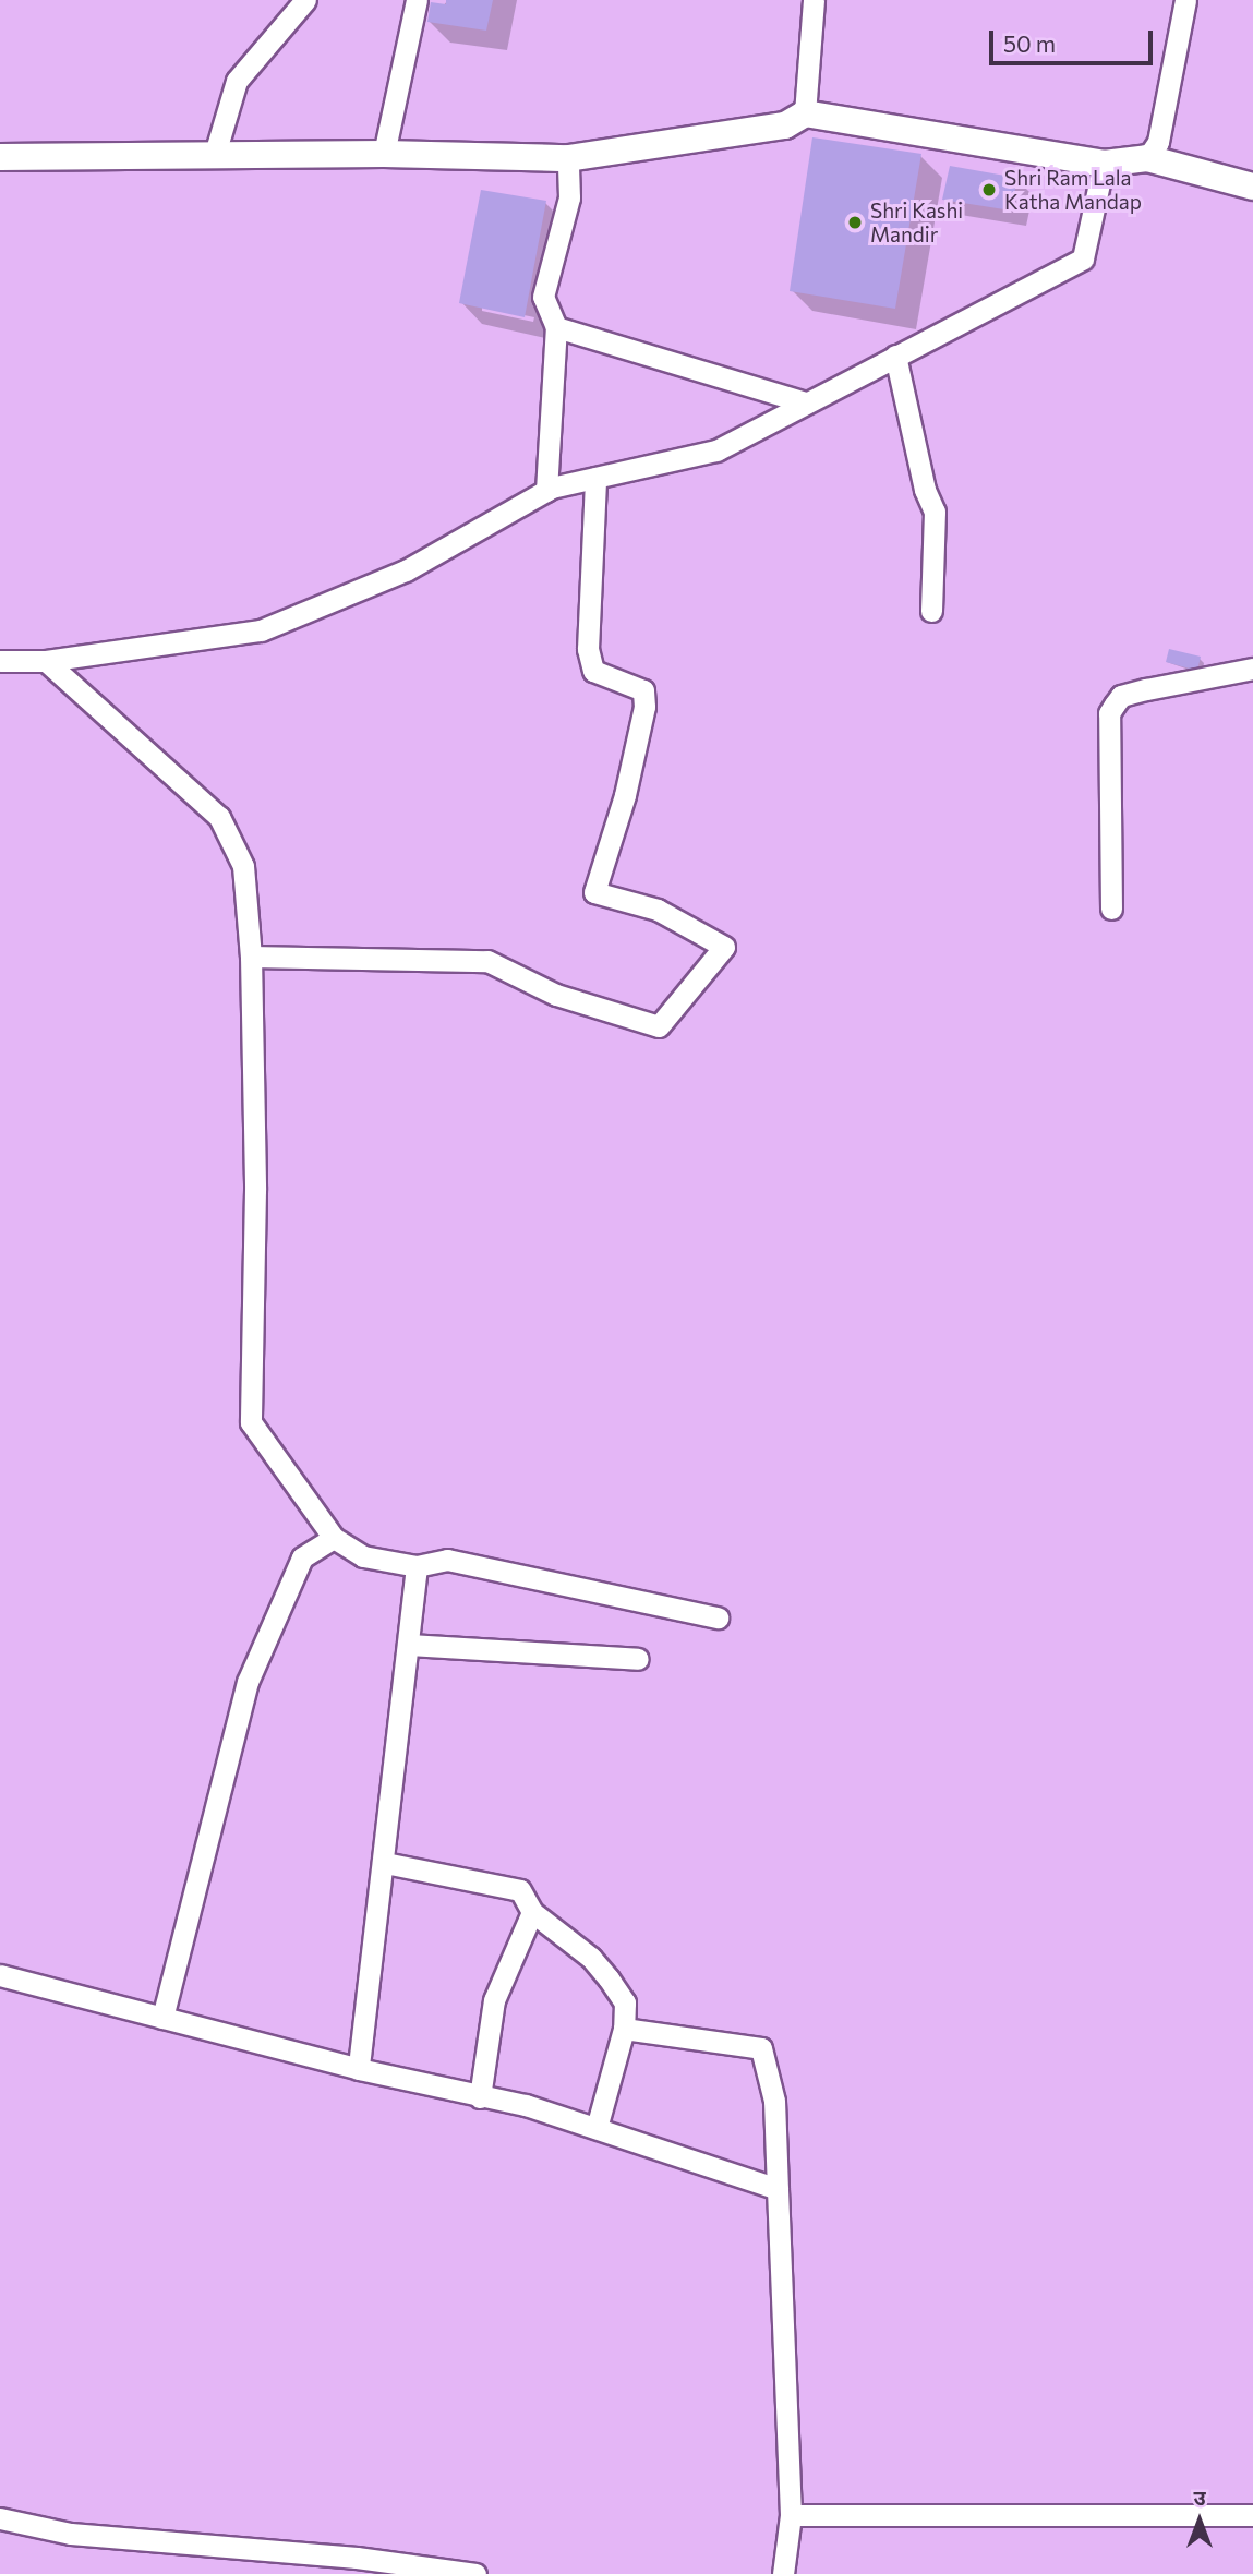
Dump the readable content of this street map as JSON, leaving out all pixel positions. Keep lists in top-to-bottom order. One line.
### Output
{"places":["Shri Ram Lala Katha Mandap","Shri Kashi Mandir"],"scale_bar":"50 m","north":"top"}
